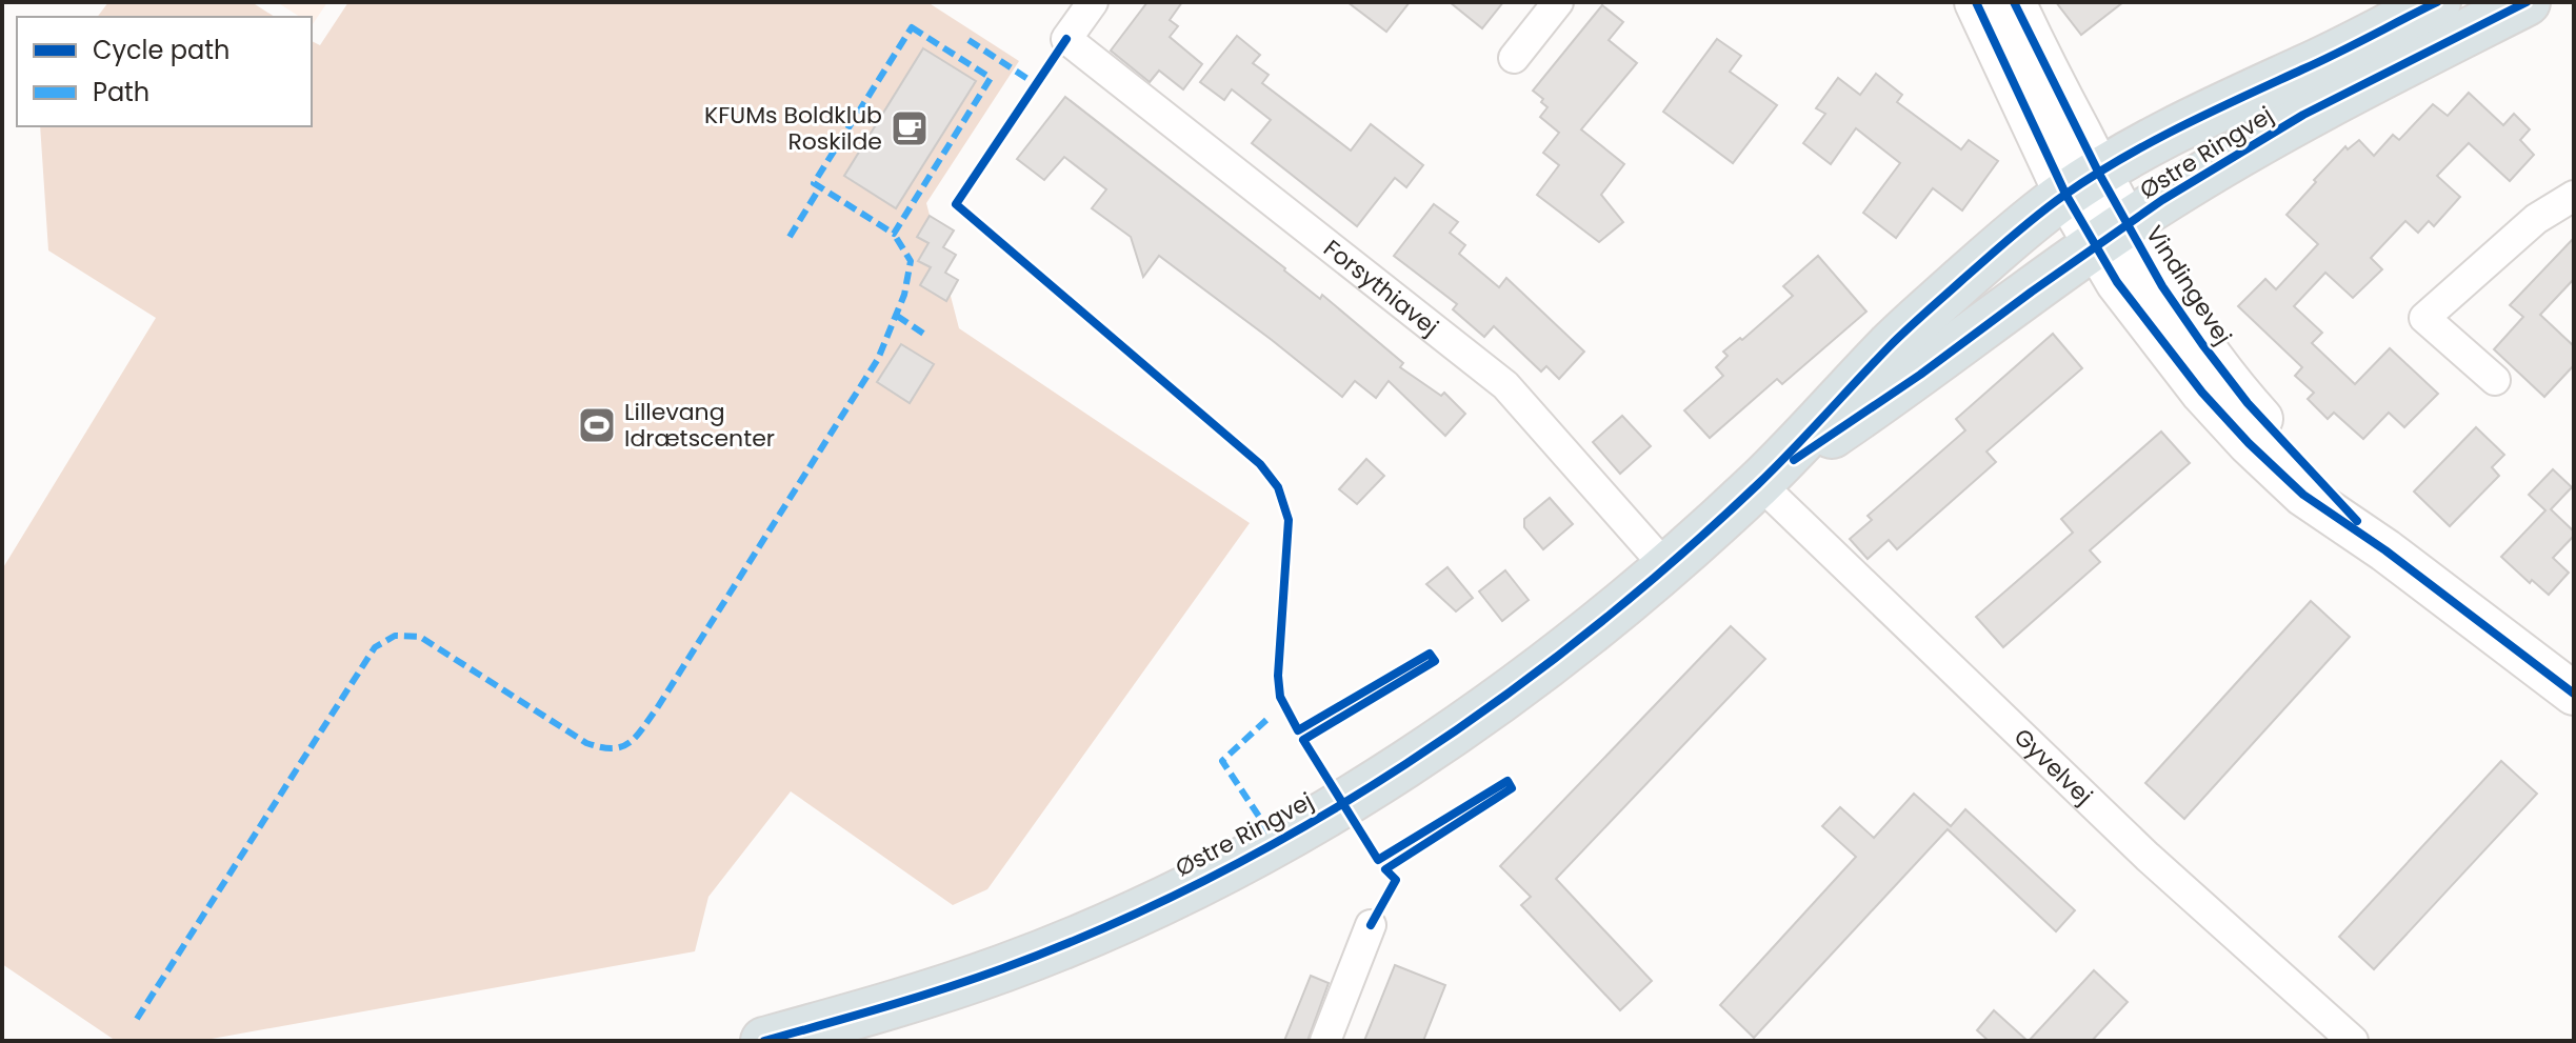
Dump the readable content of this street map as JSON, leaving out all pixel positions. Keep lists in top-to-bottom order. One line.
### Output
{"streets":{"main road":["Østre Ringvej"],"street":["Vindingevej","Forsythiavej","Gyvelvej"]},"crossings":[["Østre Ringvej","Vindingevej"],["Østre Ringvej","Forsythiavej"],["Østre Ringvej","Gyvelvej"]],"places":{"cafe":["KFUMs Boldklub Roskilde"],"sports":["Lillevang Idrætscenter"]},"legend":["Cycle path","Path"]}
